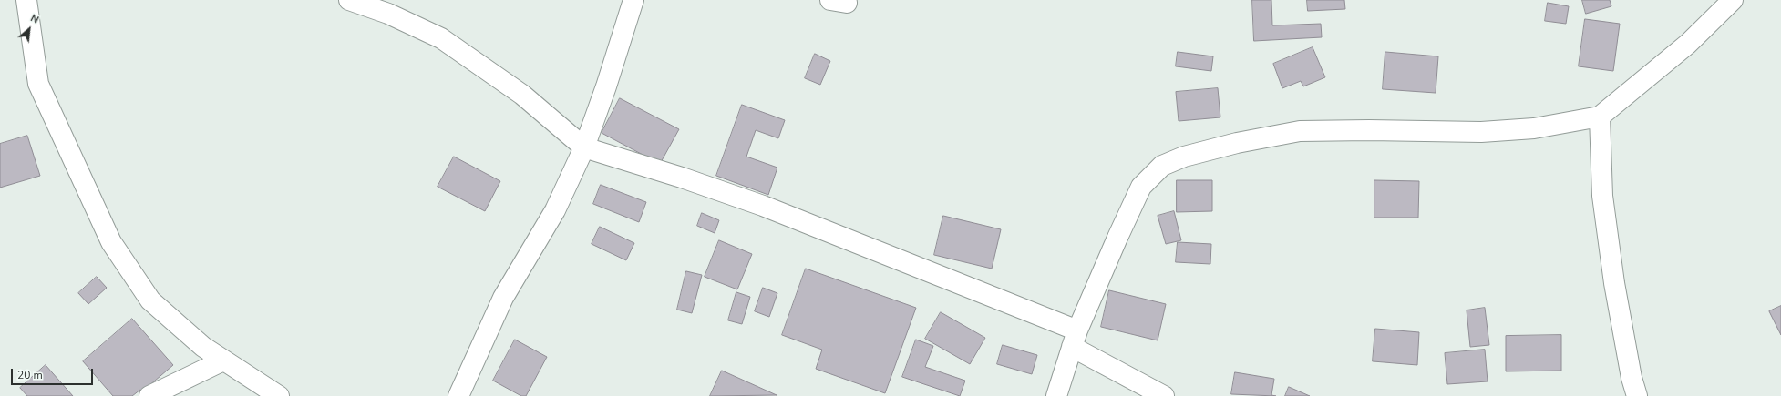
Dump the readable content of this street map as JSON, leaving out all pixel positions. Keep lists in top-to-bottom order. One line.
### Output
{"scale_bar":"20 m","north":"top right"}
